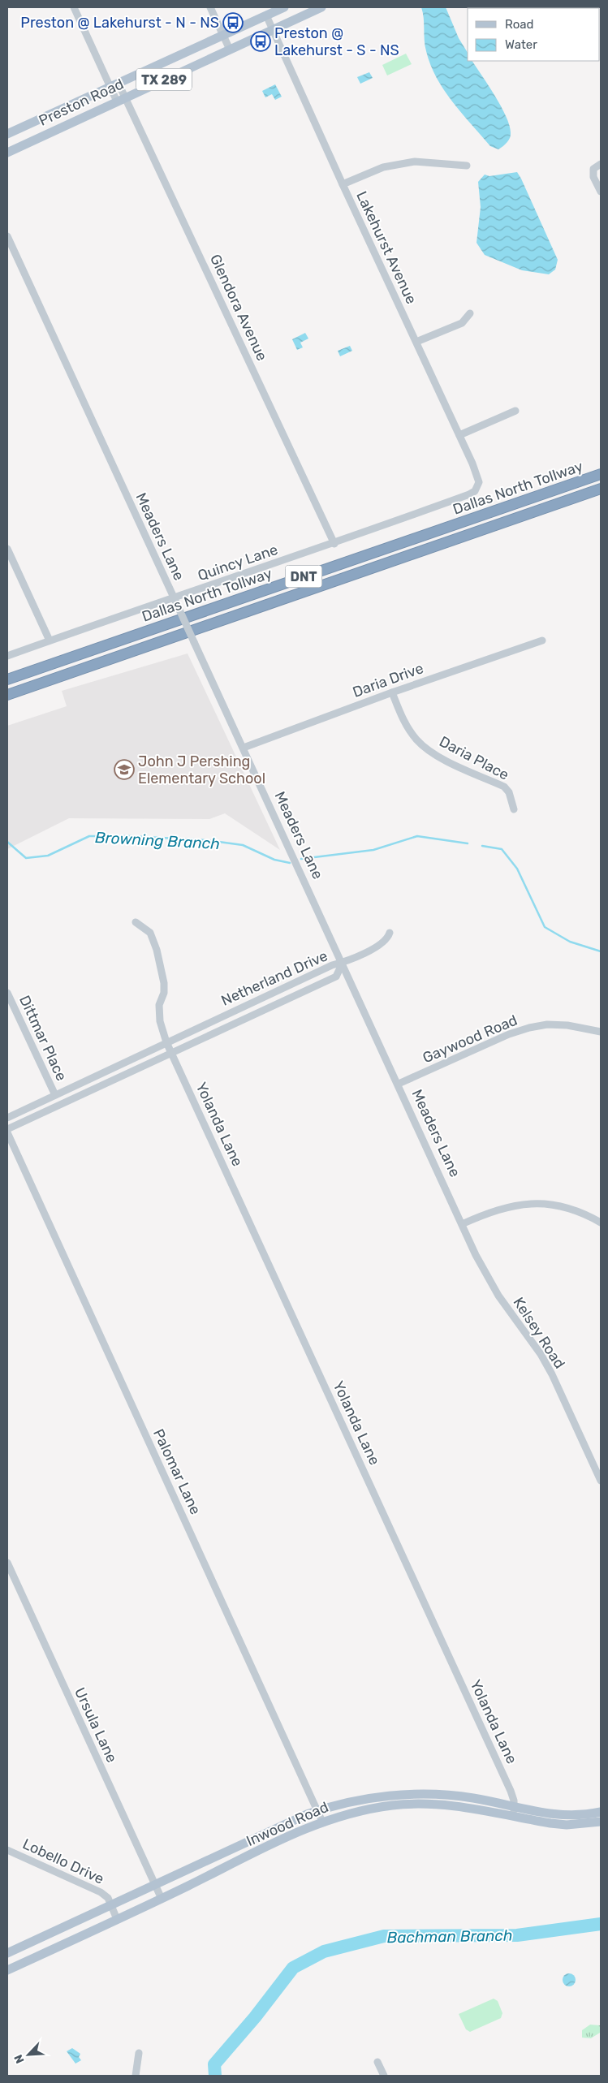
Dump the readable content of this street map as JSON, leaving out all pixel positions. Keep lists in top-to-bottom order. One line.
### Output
{"streets":{"highway":["Dallas North Tollway","DNT"],"main road":["TX 289","Preston Road","Inwood Road"],"street":["Lakehurst Avenue","Glendora Avenue","Meaders Lane","Quincy Lane","Daria Drive","Daria Place","Netherland Drive","Dittmar Place","Gaywood Road","Yolanda Lane","Kelsey Road","Palomar Lane","Ursula Lane","Lobello Drive"]},"crossings":[["Preston Road","Lakehurst Avenue"],["Preston Road","Glendora Avenue"],["Lakehurst Avenue","Quincy Lane"],["Glendora Avenue","Quincy Lane"],["Meaders Lane","Quincy Lane"],["Meaders Lane","Daria Drive"],["Meaders Lane","Netherland Drive"],["Meaders Lane","Gaywood Road"],["Meaders Lane","Kelsey Road"],["Daria Drive","Daria Place"],["Netherland Drive","Dittmar Place"],["Netherland Drive","Yolanda Lane"],["Yolanda Lane","Inwood Road"],["Palomar Lane","Inwood Road"],["Ursula Lane","Inwood Road"],["Inwood Road","Lobello Drive"]],"water":["Browning Branch","Bachman Branch"],"places":{"bus stop":["Preston @ Lakehurst - N - NS","Preston @ Lakehurst - S - NS"],"school or university":["John J Pershing Elementary School"]},"legend":["Road","Water"],"north":"bottom left"}
